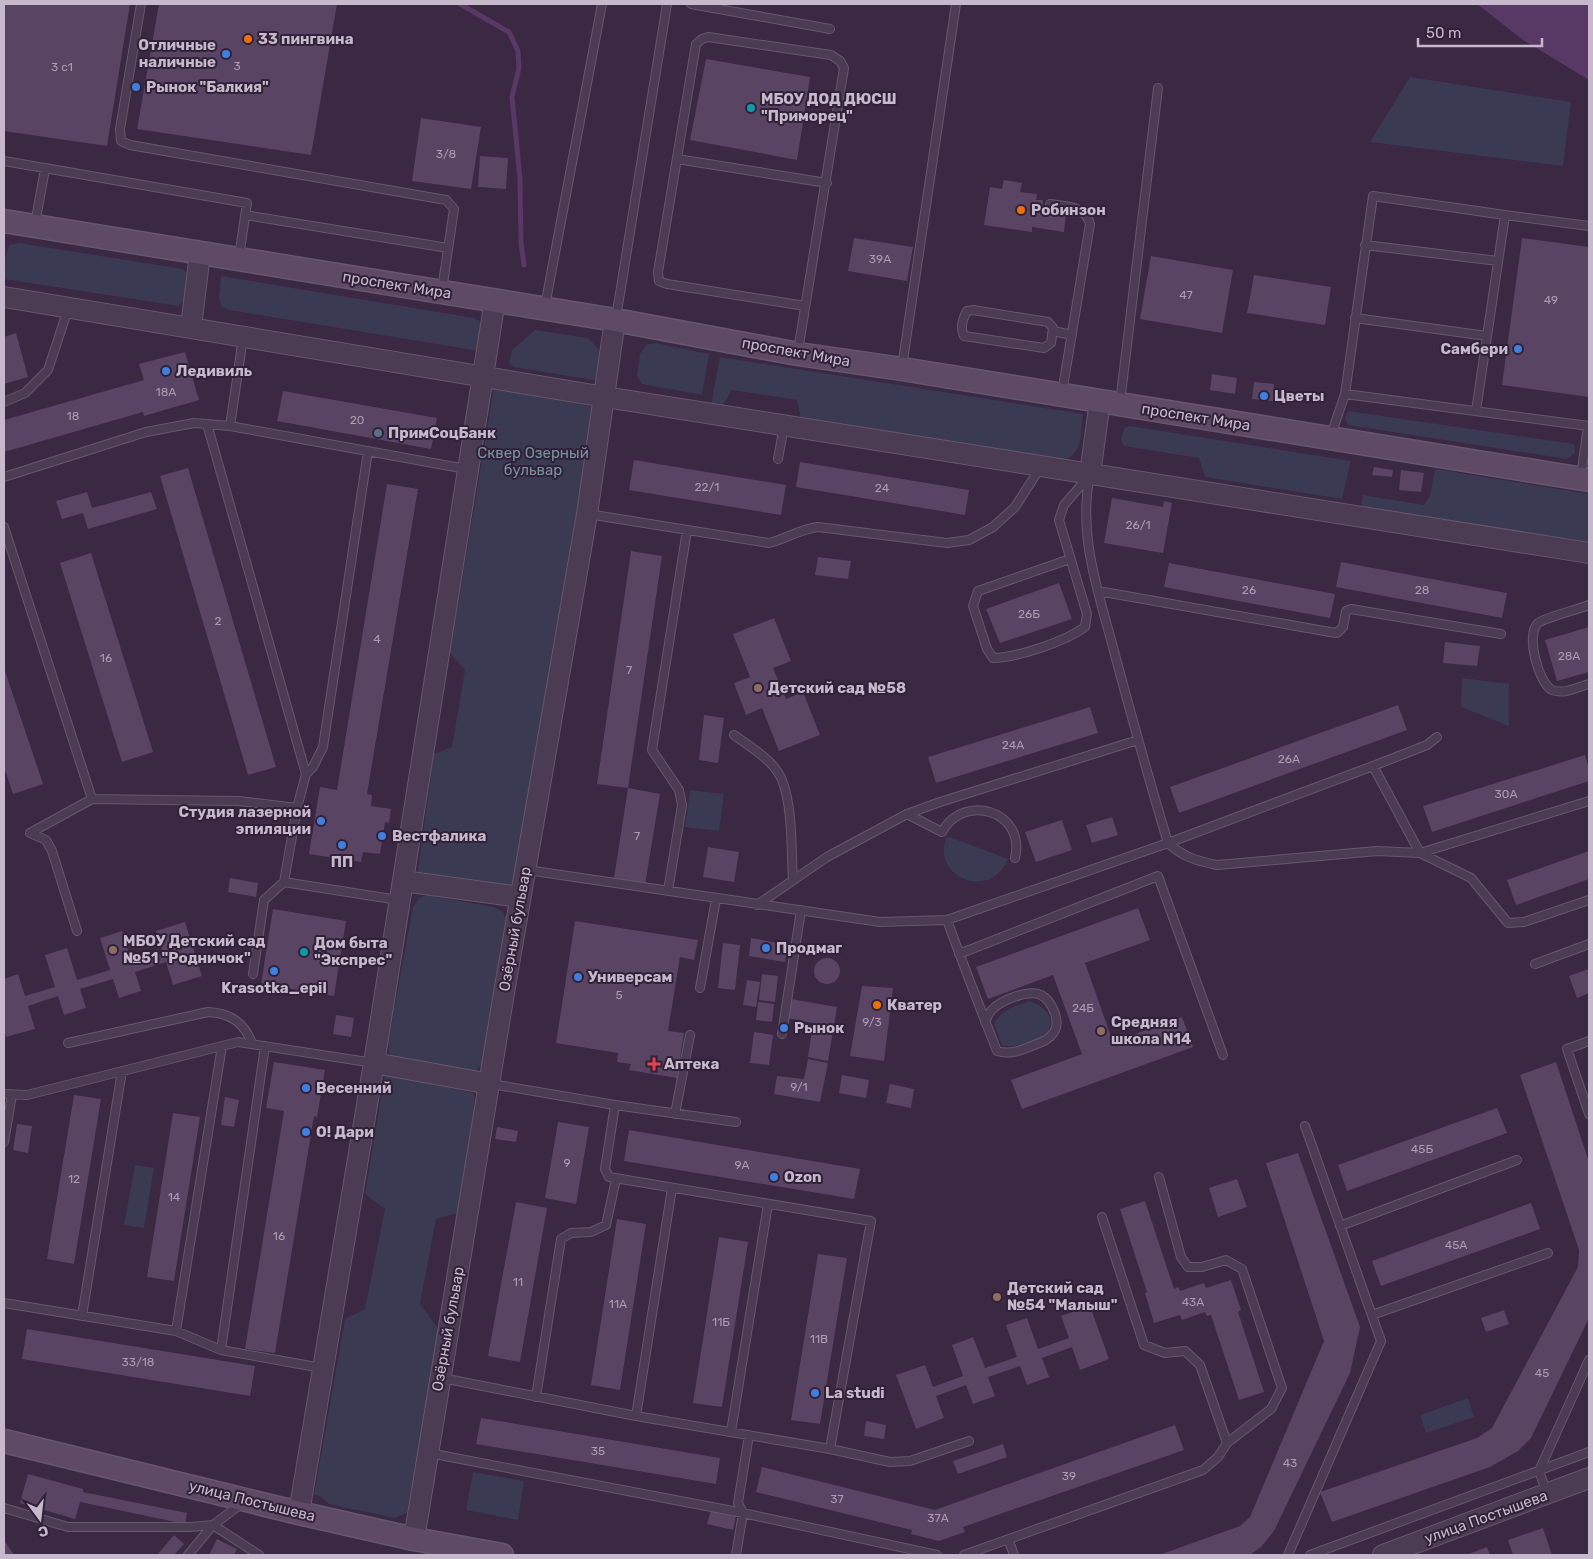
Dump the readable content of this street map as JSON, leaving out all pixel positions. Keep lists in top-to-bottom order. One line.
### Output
{"streets":{"main road":["проспект Мира","улица Постышева"],"street":["Озёрный бульвар"]},"crossings":[["проспект Мира","Озёрный бульвар"],["Озёрный бульвар","улица Постышева"]],"parks":["Сквер Озерный бульвар"],"places":{"other":["33 пингвина","Отличные наличные","Рынок \"Балкия\"","МБОУ ДОД ДЮСШ \"Приморец\"","Робинзон","Самбери","Ледивиль","Цветы","ПримСоцБанк","Детский сад №58","Студия лазерной эпиляции","Вестфалика","ПП","Продмаг","МБОУ Детский сад №51 \"Родничок\"","Дом быта \"Экспрес\"","Krasotka_epil","Универсам","Кватер","Рынок","Средняя школа N14","Весенний","О! Дари","Ozon","Детский сад №54 \"Малыш\"","La studi"],"health":["Аптека"]},"house_numbers":["3","3 с1","3/8","39А","47","49","18А","18","20","22/1","24","26/1","26","28","26Б","2","4","28А","16","7","24А","26А","30А","7","5","24Б","9/3","9/1","45Б","9","9А","12","14","16","45А","11","43А","11А","11Б","11В","33/18","45","35","43","39","37","37А"],"scale_bar":"50 m","north":"bottom"}
